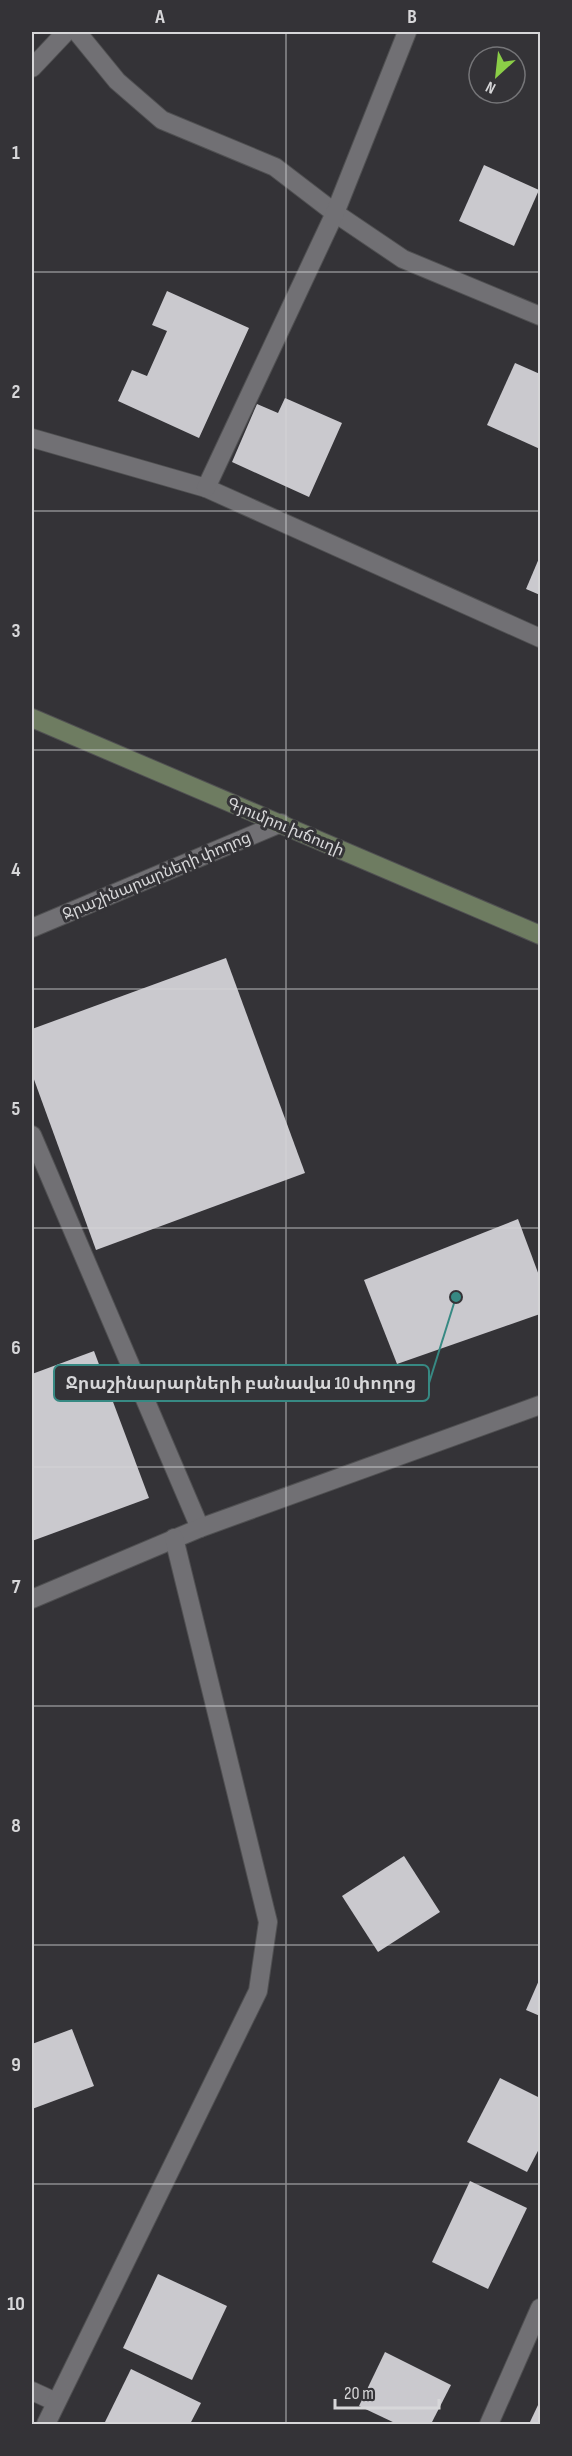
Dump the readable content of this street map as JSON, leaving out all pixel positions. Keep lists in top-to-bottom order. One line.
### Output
{"streets":{"main road":["Գյումրու խճուղի"],"street":["Ջրաշինարարների փողոց"]},"crossings":[["Գյումրու խճուղի","Ջրաշինարարների փողոց"]],"places":["Ջրաշինարարների բանավա 10 փողոց"],"scale_bar":"20 m","north":"bottom left","grid":{"columns":["A","B"],"rows":["1","2","3","4","5","6","7","8","9","10"]}}
